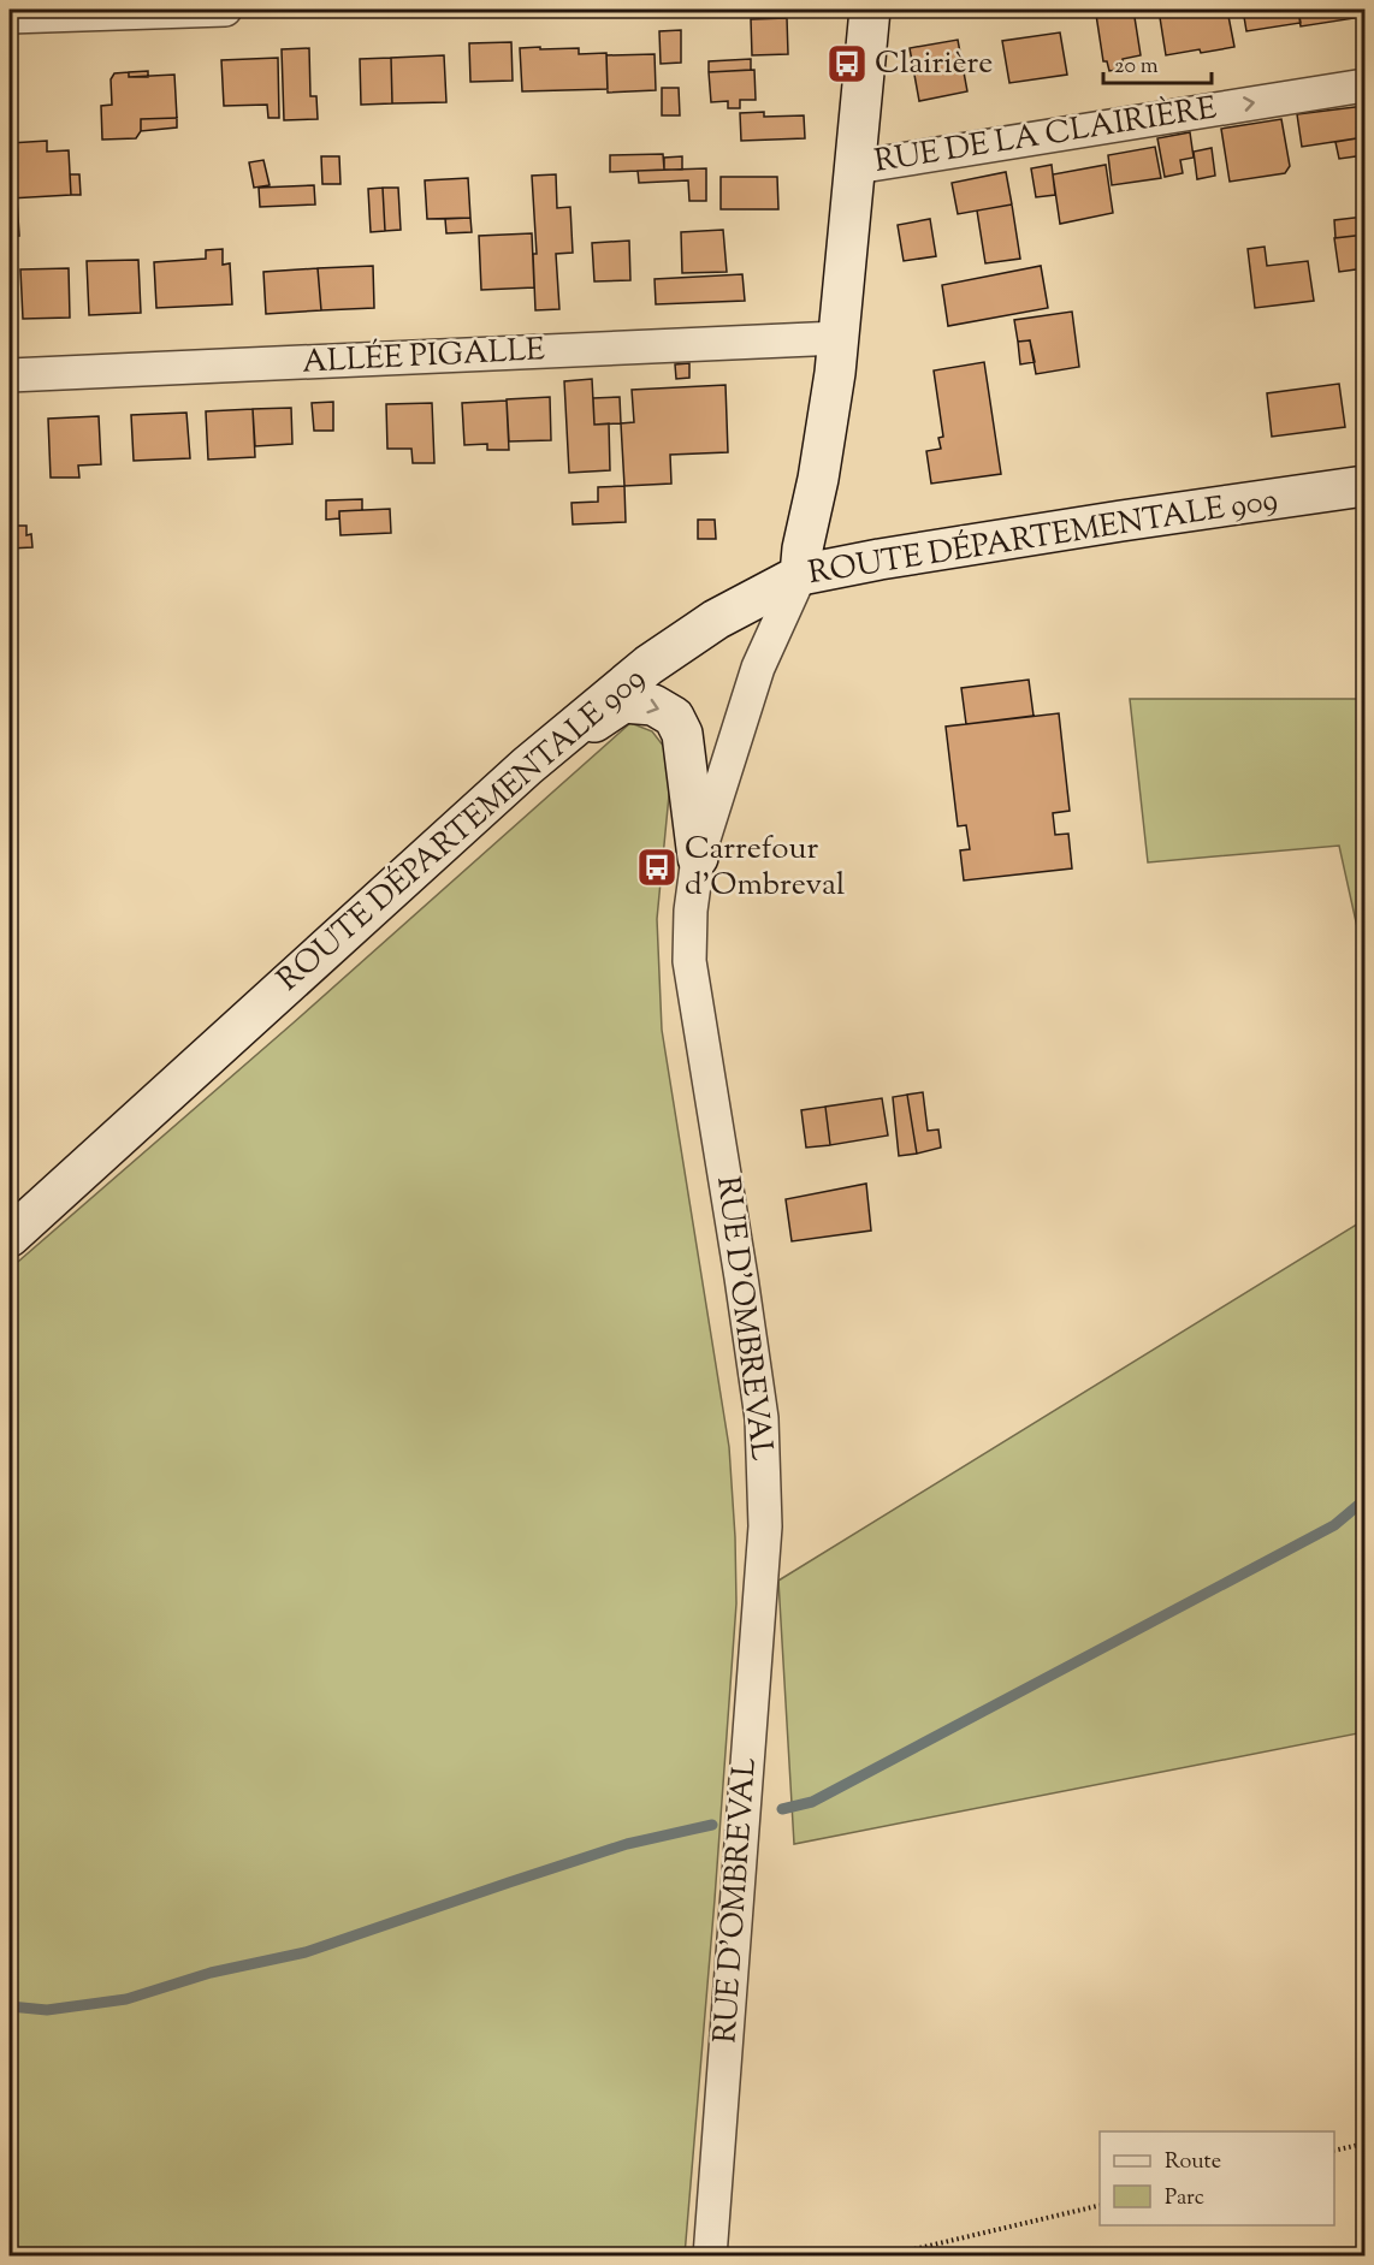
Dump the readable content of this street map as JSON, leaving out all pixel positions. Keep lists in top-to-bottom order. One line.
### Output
{"streets":{"main road":["ROUTE DÉPARTEMENTALE 909"],"street":["RUE DE LA CLAIRIÈRE","ALLÉE PIGALLE","RUE D'OMBREVAL"]},"crossings":[["ROUTE DÉPARTEMENTALE 909","RUE D'OMBREVAL"]],"one_way":["RUE DE LA CLAIRIÈRE"],"places":{"bus stop":["Clairière","Carrefour d'Ombreval"]},"legend":["Route","Parc"],"scale_bar":"20 m"}
